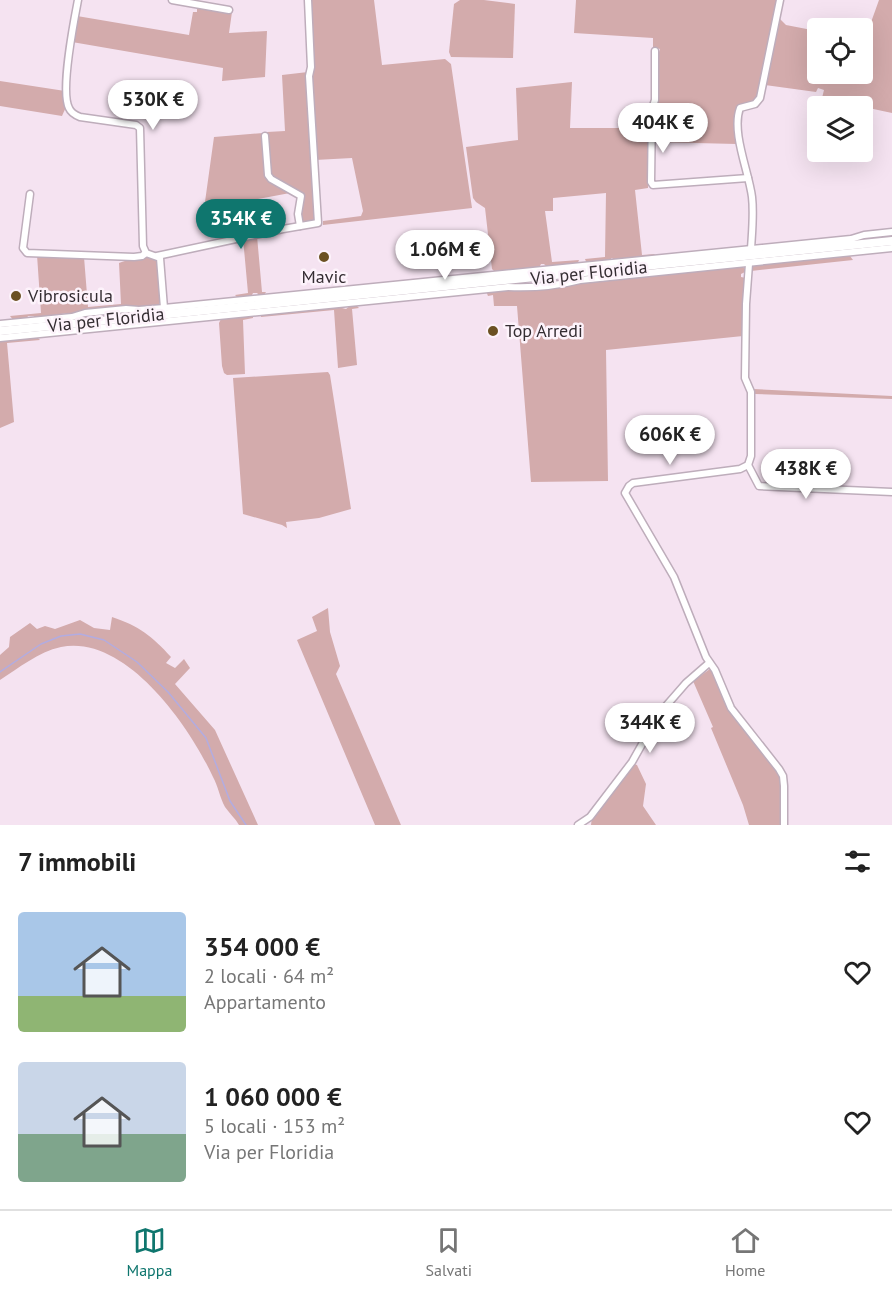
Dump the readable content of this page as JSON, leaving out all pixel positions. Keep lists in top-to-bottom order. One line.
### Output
{"streets":{"main road":["Via per Floridia"]},"places":["Mavic","Vibrosicula","Top Arredi"],"page":{"price":["530K €","404K €","354K €","1.06M €","606K €","438K €","344K €"],"heading":"7 immobili","list":[{"name":"354 000 €","note":"2 locali · 64 m² · Appartamento"},{"name":"1 060 000 €","note":"5 locali · 153 m² · Via per Floridia"}],"tabs":["Mappa","Salvati","Home"]}}
